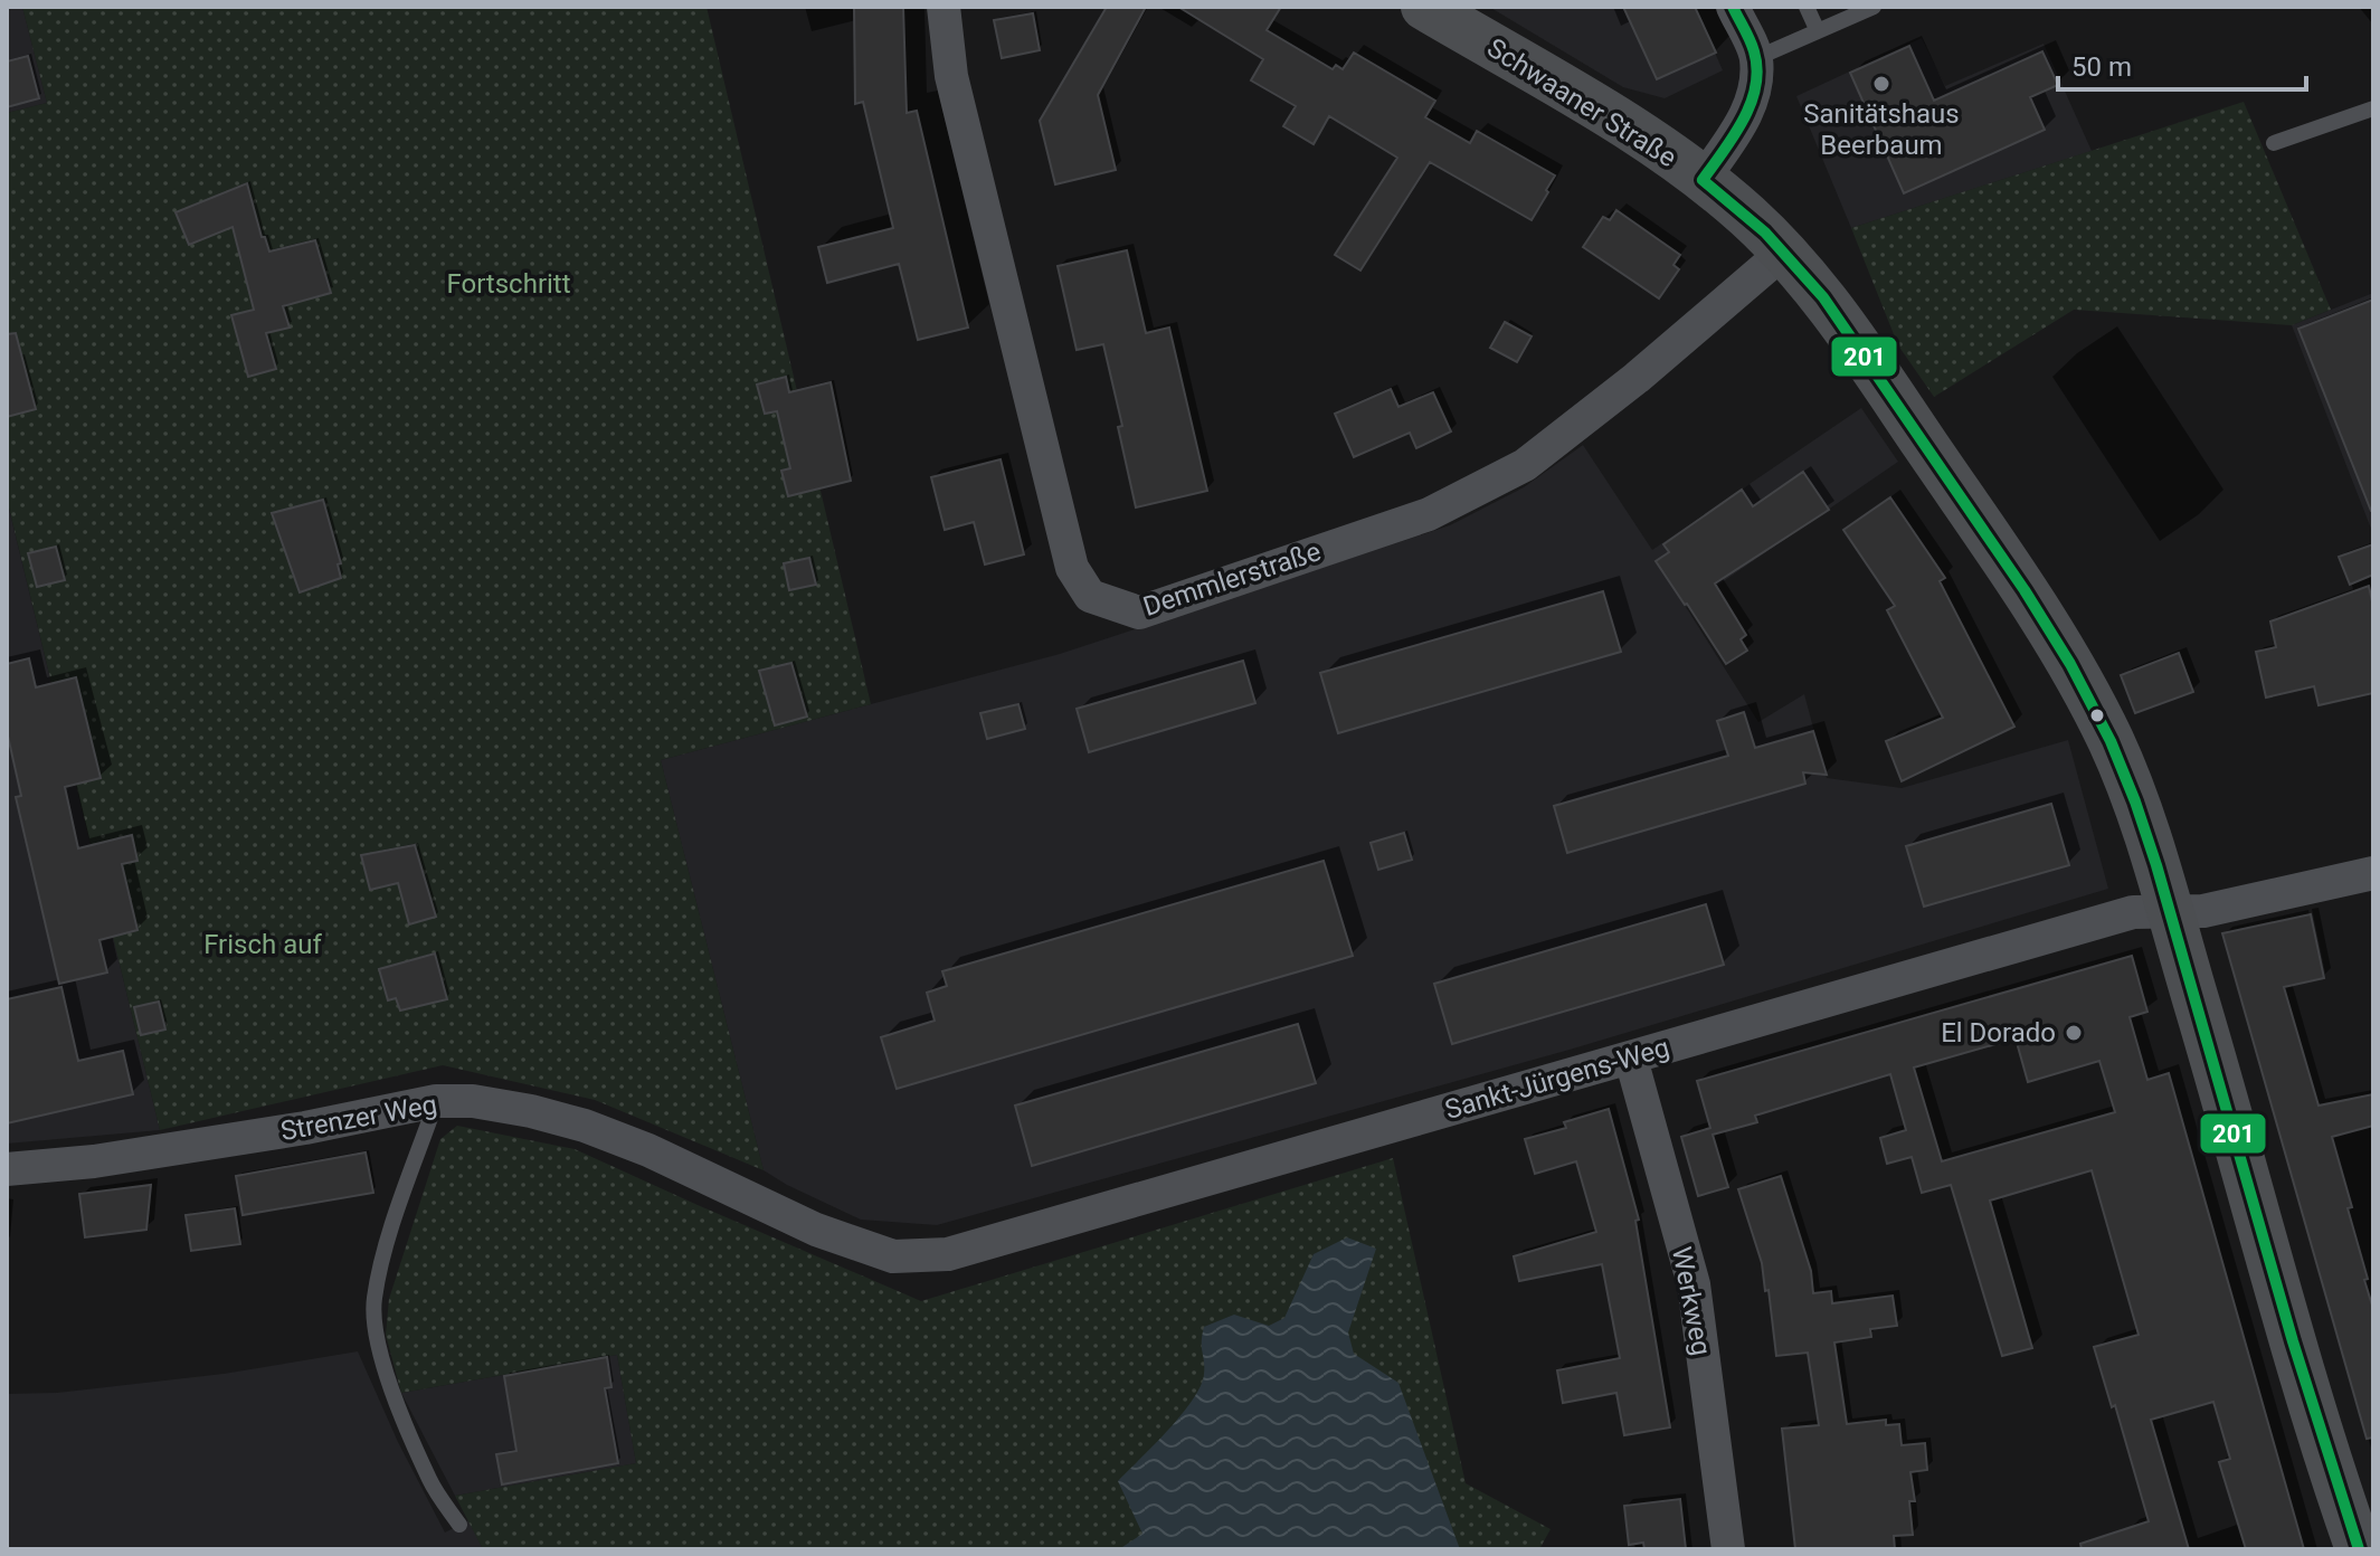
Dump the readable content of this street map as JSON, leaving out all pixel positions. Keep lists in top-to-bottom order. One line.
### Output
{"streets":{"main road":["Schwaaner Straße"],"street":["Demmlerstraße","Sankt-Jürgens-Weg","Strenzer Weg","Werkweg"]},"crossings":[["Schwaaner Straße","Demmlerstraße"],["Schwaaner Straße","Sankt-Jürgens-Weg"],["Sankt-Jürgens-Weg","Strenzer Weg"],["Sankt-Jürgens-Weg","Werkweg"]],"parks":["Fortschritt","Frisch auf"],"places":["Sanitätshaus Beerbaum","El Dorado"],"lines":["transit line 201"],"scale_bar":"50 m"}
